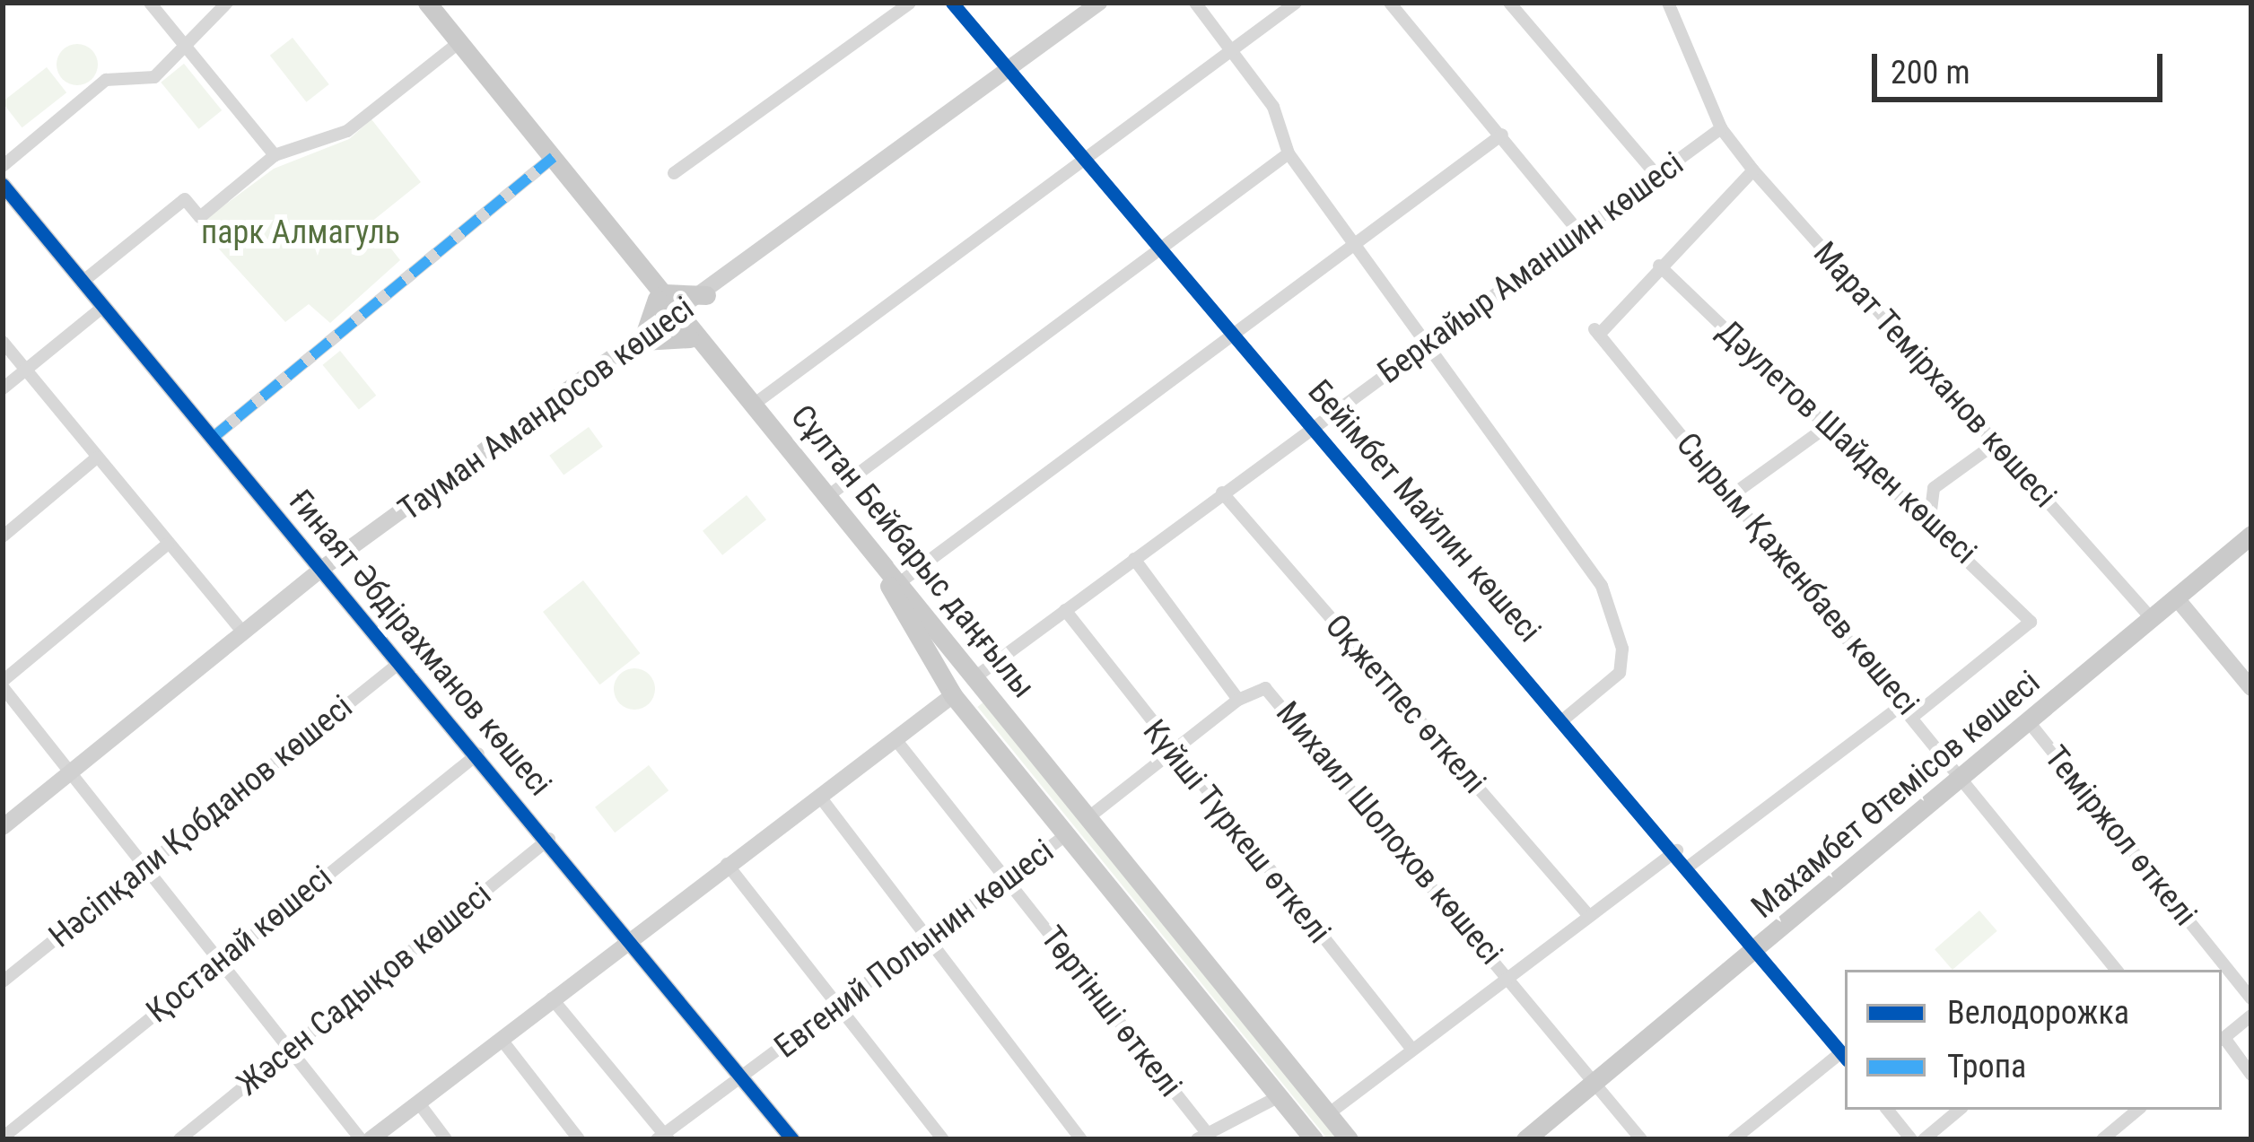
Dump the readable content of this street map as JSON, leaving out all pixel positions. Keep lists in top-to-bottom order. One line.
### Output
{"streets":{"main road":["Сұлтан Бейбарыс даңғылы","Махамбет Өтемісов көшесі"],"street":["Беркайыр Аманшин көшесі","Марат Темірханов көшесі","Тауман Амандосов көшесі","Дәулетов Шайден көшесі","Бейімбет Майлин көшесі","Сырым Қаженбаев көшесі","Ғинаят Әбдірахманов көшесі","Оқжетпес өткелі","Нәсіпқали Қобданов көшесі","Күйші Түркеш өткелі","Михаил Шолохов көшесі","Теміржол өткелі","Қостанай көшесі","Евгений Полынин көшесі","Жәсен Садықов көшесі","Төртінші өткелі"]},"crossings":[["Беркайыр Аманшин көшесі","Марат Темірханов көшесі"],["Беркайыр Аманшин көшесі","Бейімбет Майлин көшесі"],["Беркайыр Аманшин көшесі","Сұлтан Бейбарыс даңғылы"],["Беркайыр Аманшин көшесі","Оқжетпес өткелі"],["Беркайыр Аманшин көшесі","Күйші Түркеш өткелі"],["Беркайыр Аманшин көшесі","Михаил Шолохов көшесі"],["Марат Темірханов көшесі","Махамбет Өтемісов көшесі"],["Тауман Амандосов көшесі","Бейімбет Майлин көшесі"],["Тауман Амандосов көшесі","Сұлтан Бейбарыс даңғылы"],["Тауман Амандосов көшесі","Ғинаят Әбдірахманов көшесі"],["Дәулетов Шайден көшесі","Сырым Қаженбаев көшесі"],["Бейімбет Майлин көшесі","Махамбет Өтемісов көшесі"],["Сұлтан Бейбарыс даңғылы","Евгений Полынин көшесі"],["Сырым Қаженбаев көшесі","Махамбет Өтемісов көшесі"],["Ғинаят Әбдірахманов көшесі","Нәсіпқали Қобданов көшесі"],["Ғинаят Әбдірахманов көшесі","Қостанай көшесі"],["Ғинаят Әбдірахманов көшесі","Евгений Полынин көшесі"],["Ғинаят Әбдірахманов көшесі","Жәсен Садықов көшесі"],["Махамбет Өтемісов көшесі","Михаил Шолохов көшесі"],["Махамбет Өтемісов көшесі","Теміржол өткелі"],["Евгений Полынин көшесі","Төртінші өткелі"]],"parks":["парк Алмагуль"],"legend":["Велодорожка","Тропа"],"scale_bar":"200 m"}
